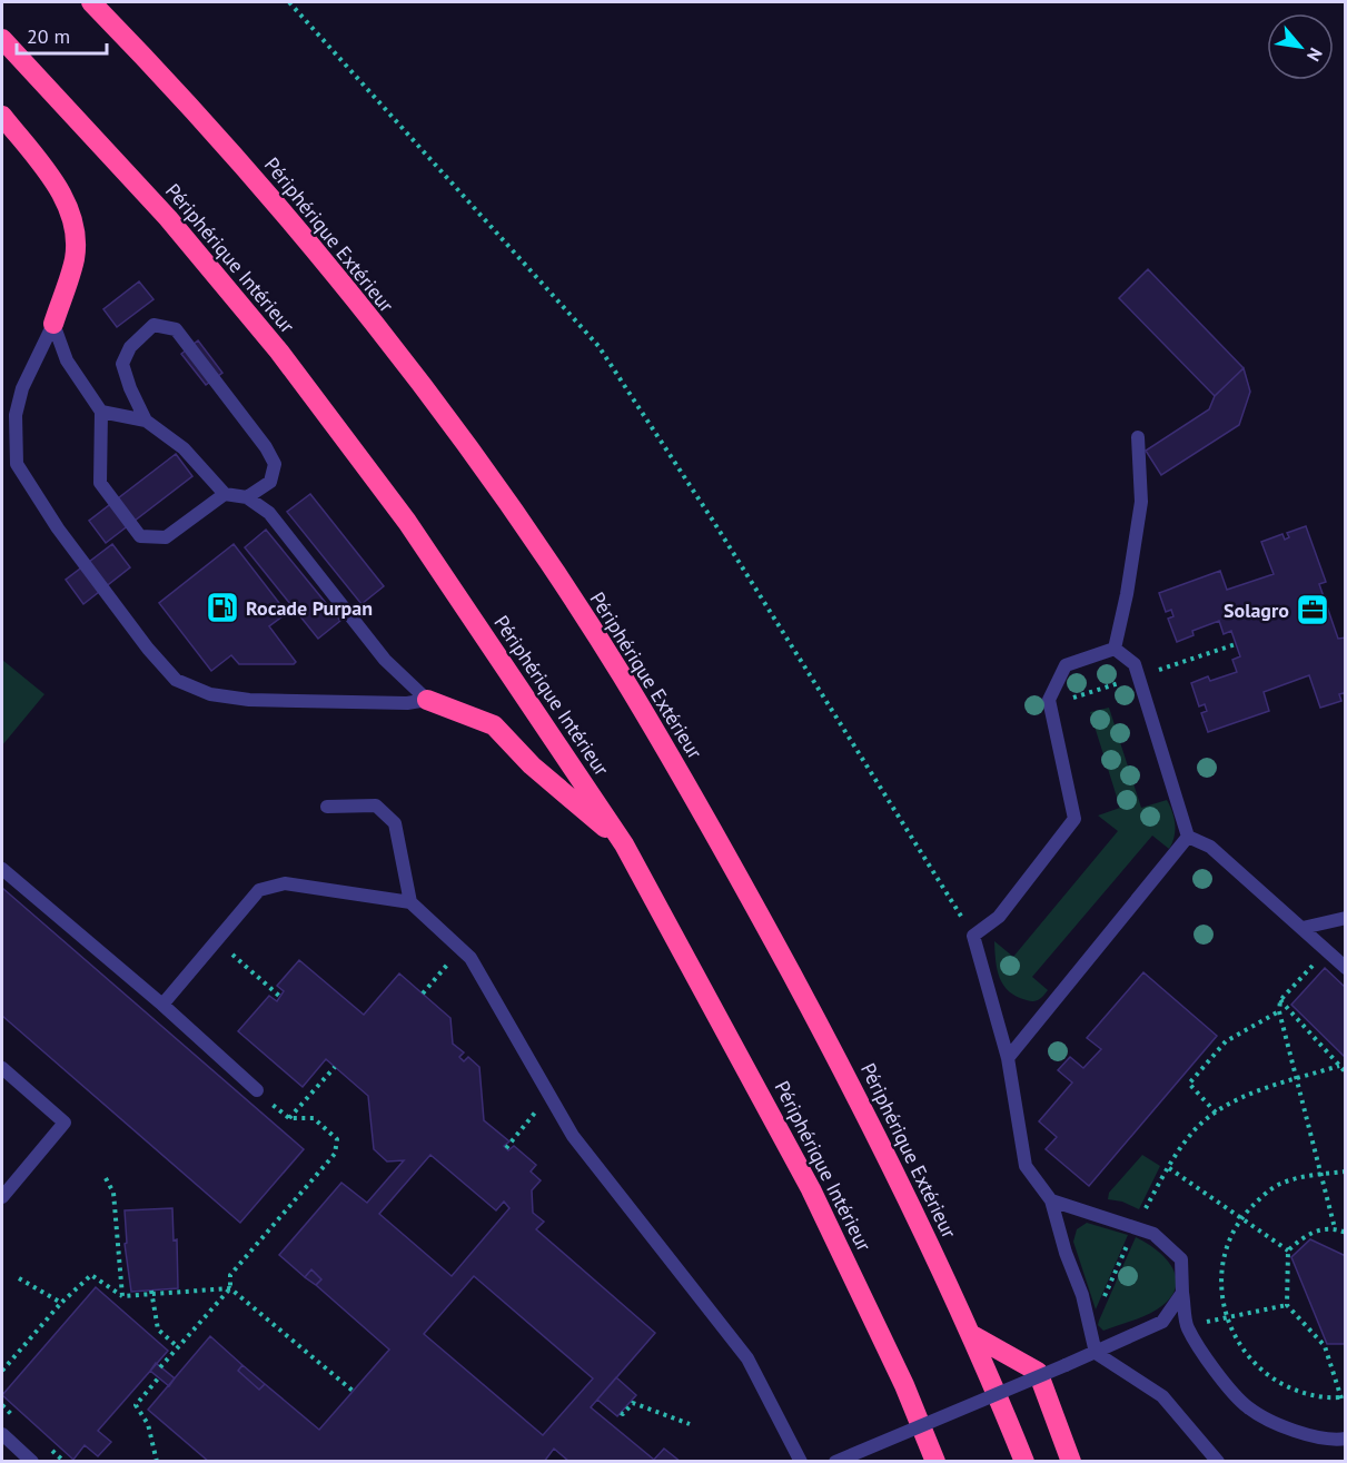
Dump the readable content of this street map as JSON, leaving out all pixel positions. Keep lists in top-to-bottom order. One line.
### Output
{"streets":{"highway":["Périphérique Extérieur","Périphérique Intérieur"]},"places":{"fuel station":["Rocade Purpan"],"office":["Solagro"]},"scale_bar":"20 m","north":"bottom right"}
